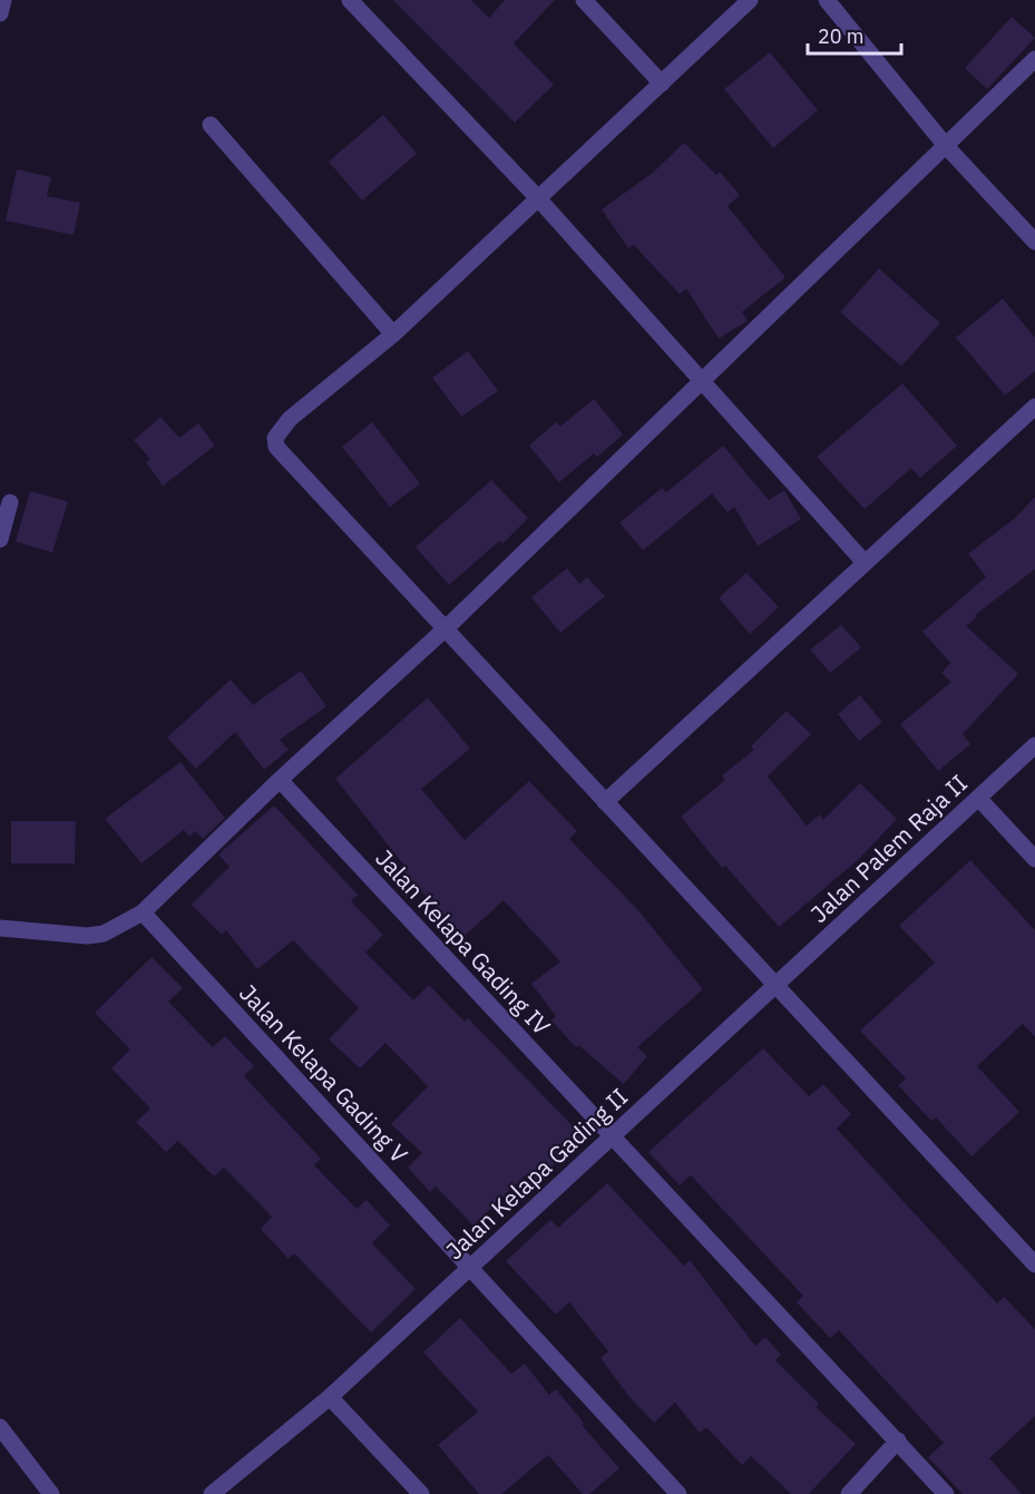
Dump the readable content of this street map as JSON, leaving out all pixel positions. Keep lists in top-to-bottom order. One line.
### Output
{"streets":{"street":["Jalan Palem Raja II","Jalan Kelapa Gading IV","Jalan Kelapa Gading V","Jalan Kelapa Gading II"]},"crossings":[["Jalan Palem Raja II","Jalan Kelapa Gading II"],["Jalan Kelapa Gading IV","Jalan Kelapa Gading II"],["Jalan Kelapa Gading V","Jalan Kelapa Gading II"]],"scale_bar":"20 m"}
